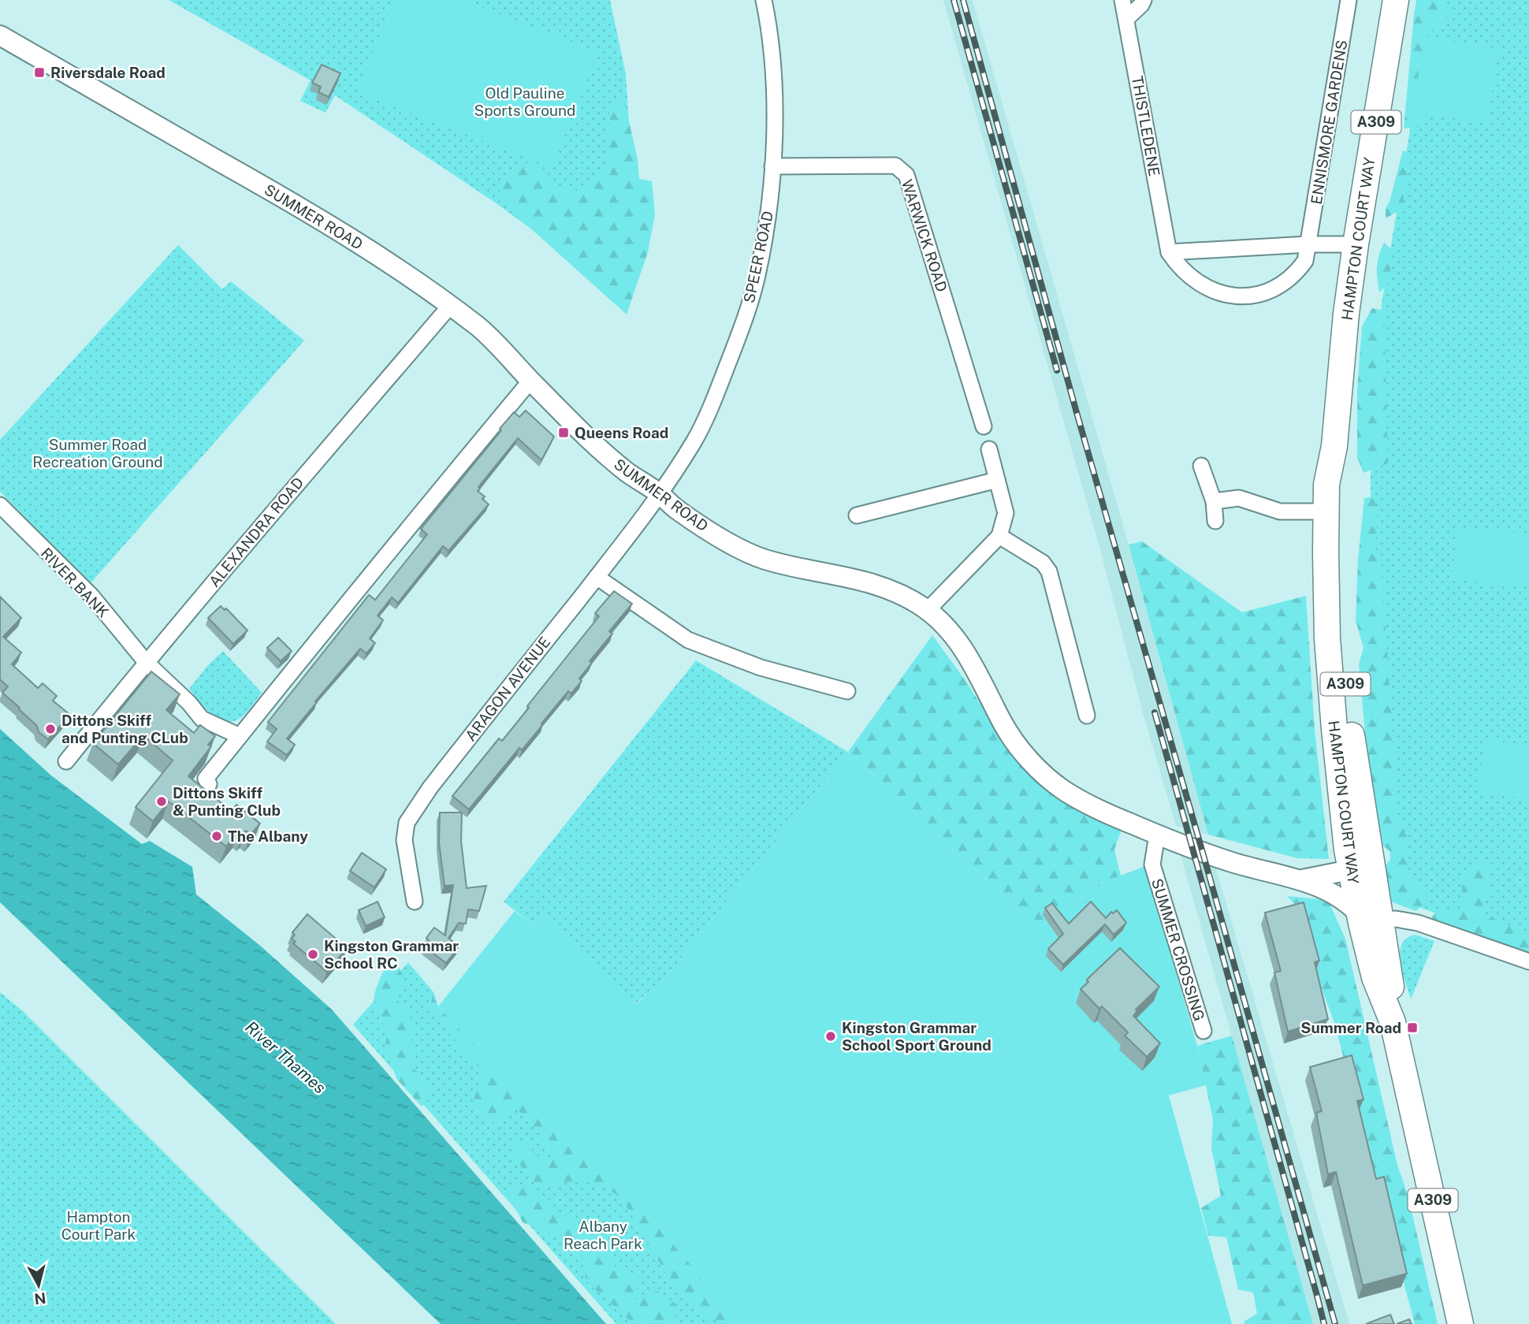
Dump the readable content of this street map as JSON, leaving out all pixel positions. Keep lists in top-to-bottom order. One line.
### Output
{"streets":{"highway":["A309","HAMPTON COURT WAY"],"street":["ENNISMORE GARDENS","THISTLEDENE","SUMMER ROAD","WARWICK ROAD","SPEER ROAD","ALEXANDRA ROAD","RIVER BANK","ARAGON AVENUE","SUMMER CROSSING"]},"crossings":[["ENNISMORE GARDENS","THISTLEDENE"],["SUMMER ROAD","HAMPTON COURT WAY"],["SUMMER ROAD","SPEER ROAD"],["SUMMER ROAD","ALEXANDRA ROAD"],["SUMMER ROAD","ARAGON AVENUE"],["SUMMER ROAD","SUMMER CROSSING"],["WARWICK ROAD","SPEER ROAD"],["SPEER ROAD","ARAGON AVENUE"],["ALEXANDRA ROAD","RIVER BANK"]],"water":["River Thames"],"parks":["Old Pauline Sports Ground","Summer Road Recreation Ground","Hampton Court Park","Albany Reach Park"],"places":{"transit":["Riversdale Road","Queens Road","Summer Road"],"other":["Dittons Skiff and Punting CLub","Dittons Skiff & Punting Club","The Albany","Kingston Grammar School RC","Kingston Grammar School Sport Ground"]},"north":"bottom"}
